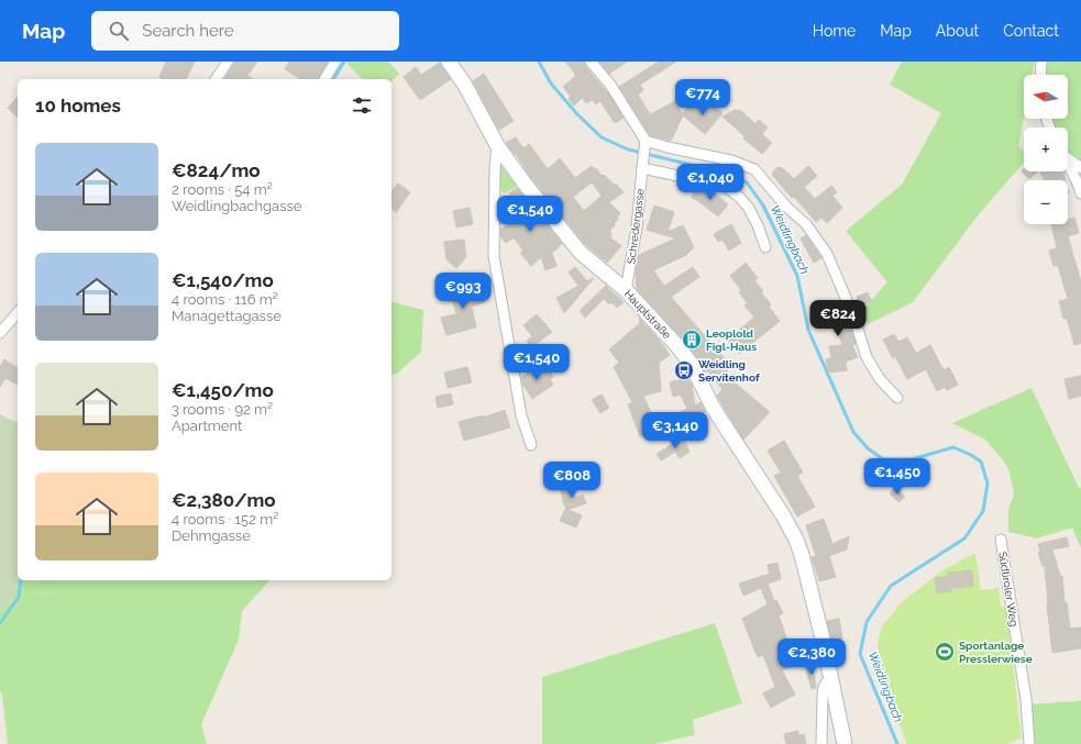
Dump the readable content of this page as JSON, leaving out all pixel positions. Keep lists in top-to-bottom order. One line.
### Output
{"streets":{"main road":["Hauptstraße"],"street":["Schredergasse","Südtiroler Weg"]},"crossings":[["Schredergasse","Hauptstraße"]],"water":["Weidlingbach"],"places":{"building":["Leoplold Figl-Haus"],"bus stop":["Weidling Servitenhof"],"sports":["Sportanlage Presslerwiese"]},"north":"left","page":{"header":"Map","search":"Search here","nav":["Home","Map","About","Contact"],"map_buttons":["+","−"],"price":["€774","€1,040","€1,540","€993","€824","€1,540","€3,140","€1,450","€808","€2,380"],"heading":"10 homes","list":[{"name":"€824/mo","note":"2 rooms · 54 m² · Weidlingbachgasse"},{"name":"€1,540/mo","note":"4 rooms · 116 m² · Managettagasse"},{"name":"€1,450/mo","note":"3 rooms · 92 m² · Apartment"},{"name":"€2,380/mo","note":"4 rooms · 152 m² · Dehmgasse"}]}}
